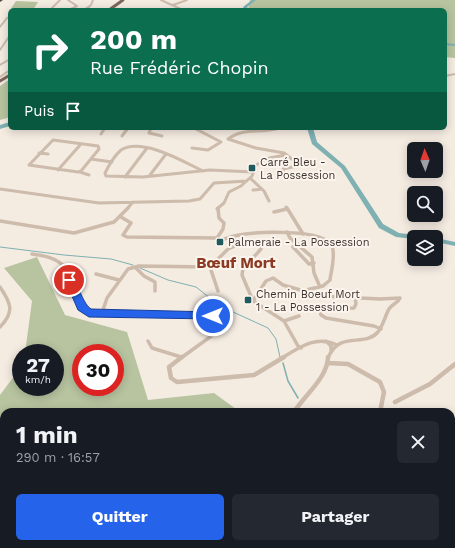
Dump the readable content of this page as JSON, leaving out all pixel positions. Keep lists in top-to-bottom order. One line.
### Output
{"districts":["Bœuf Mort"],"places":{"transit":["Carré Bleu - La Possession","Palmeraie - La Possession","Chemin Boeuf Mort 1 - La Possession"]},"north":"top","page":{"turn":["200 m","Rue Frédéric Chopin"],"then":"Puis","speed":"27 km/h","limit":"30","heading":["1 min","290 m · 16:57"],"buttons":["Quitter","Partager"]}}
